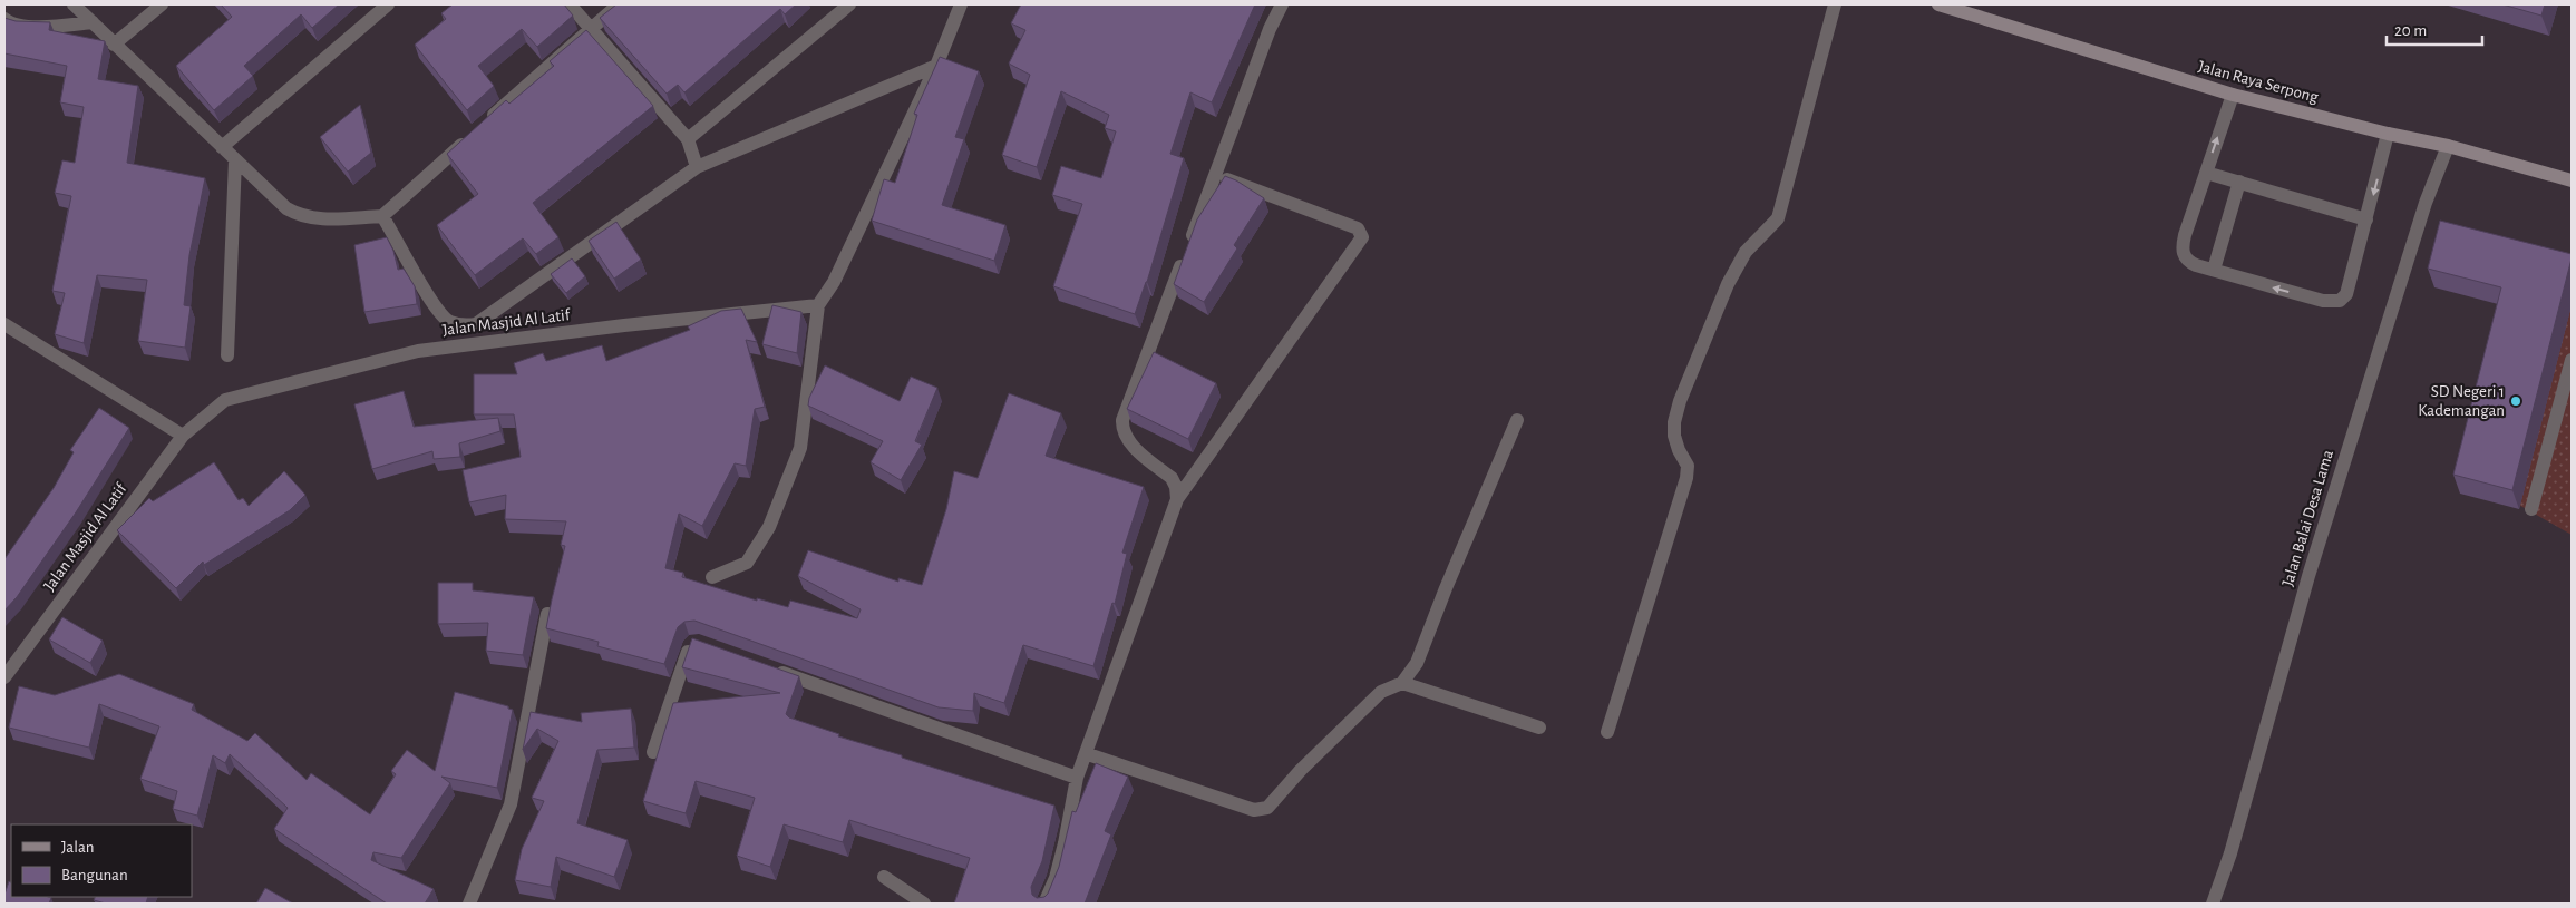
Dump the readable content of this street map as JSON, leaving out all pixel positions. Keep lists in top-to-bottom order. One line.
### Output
{"streets":{"main road":["Jalan Raya Serpong"],"street":["Jalan Masjid Al Latif","Jalan Balai Desa Lama"]},"crossings":[["Jalan Raya Serpong","Jalan Balai Desa Lama"]],"places":["SD Negeri 1 Kademangan"],"legend":["Jalan","Bangunan"],"scale_bar":"20 m"}
